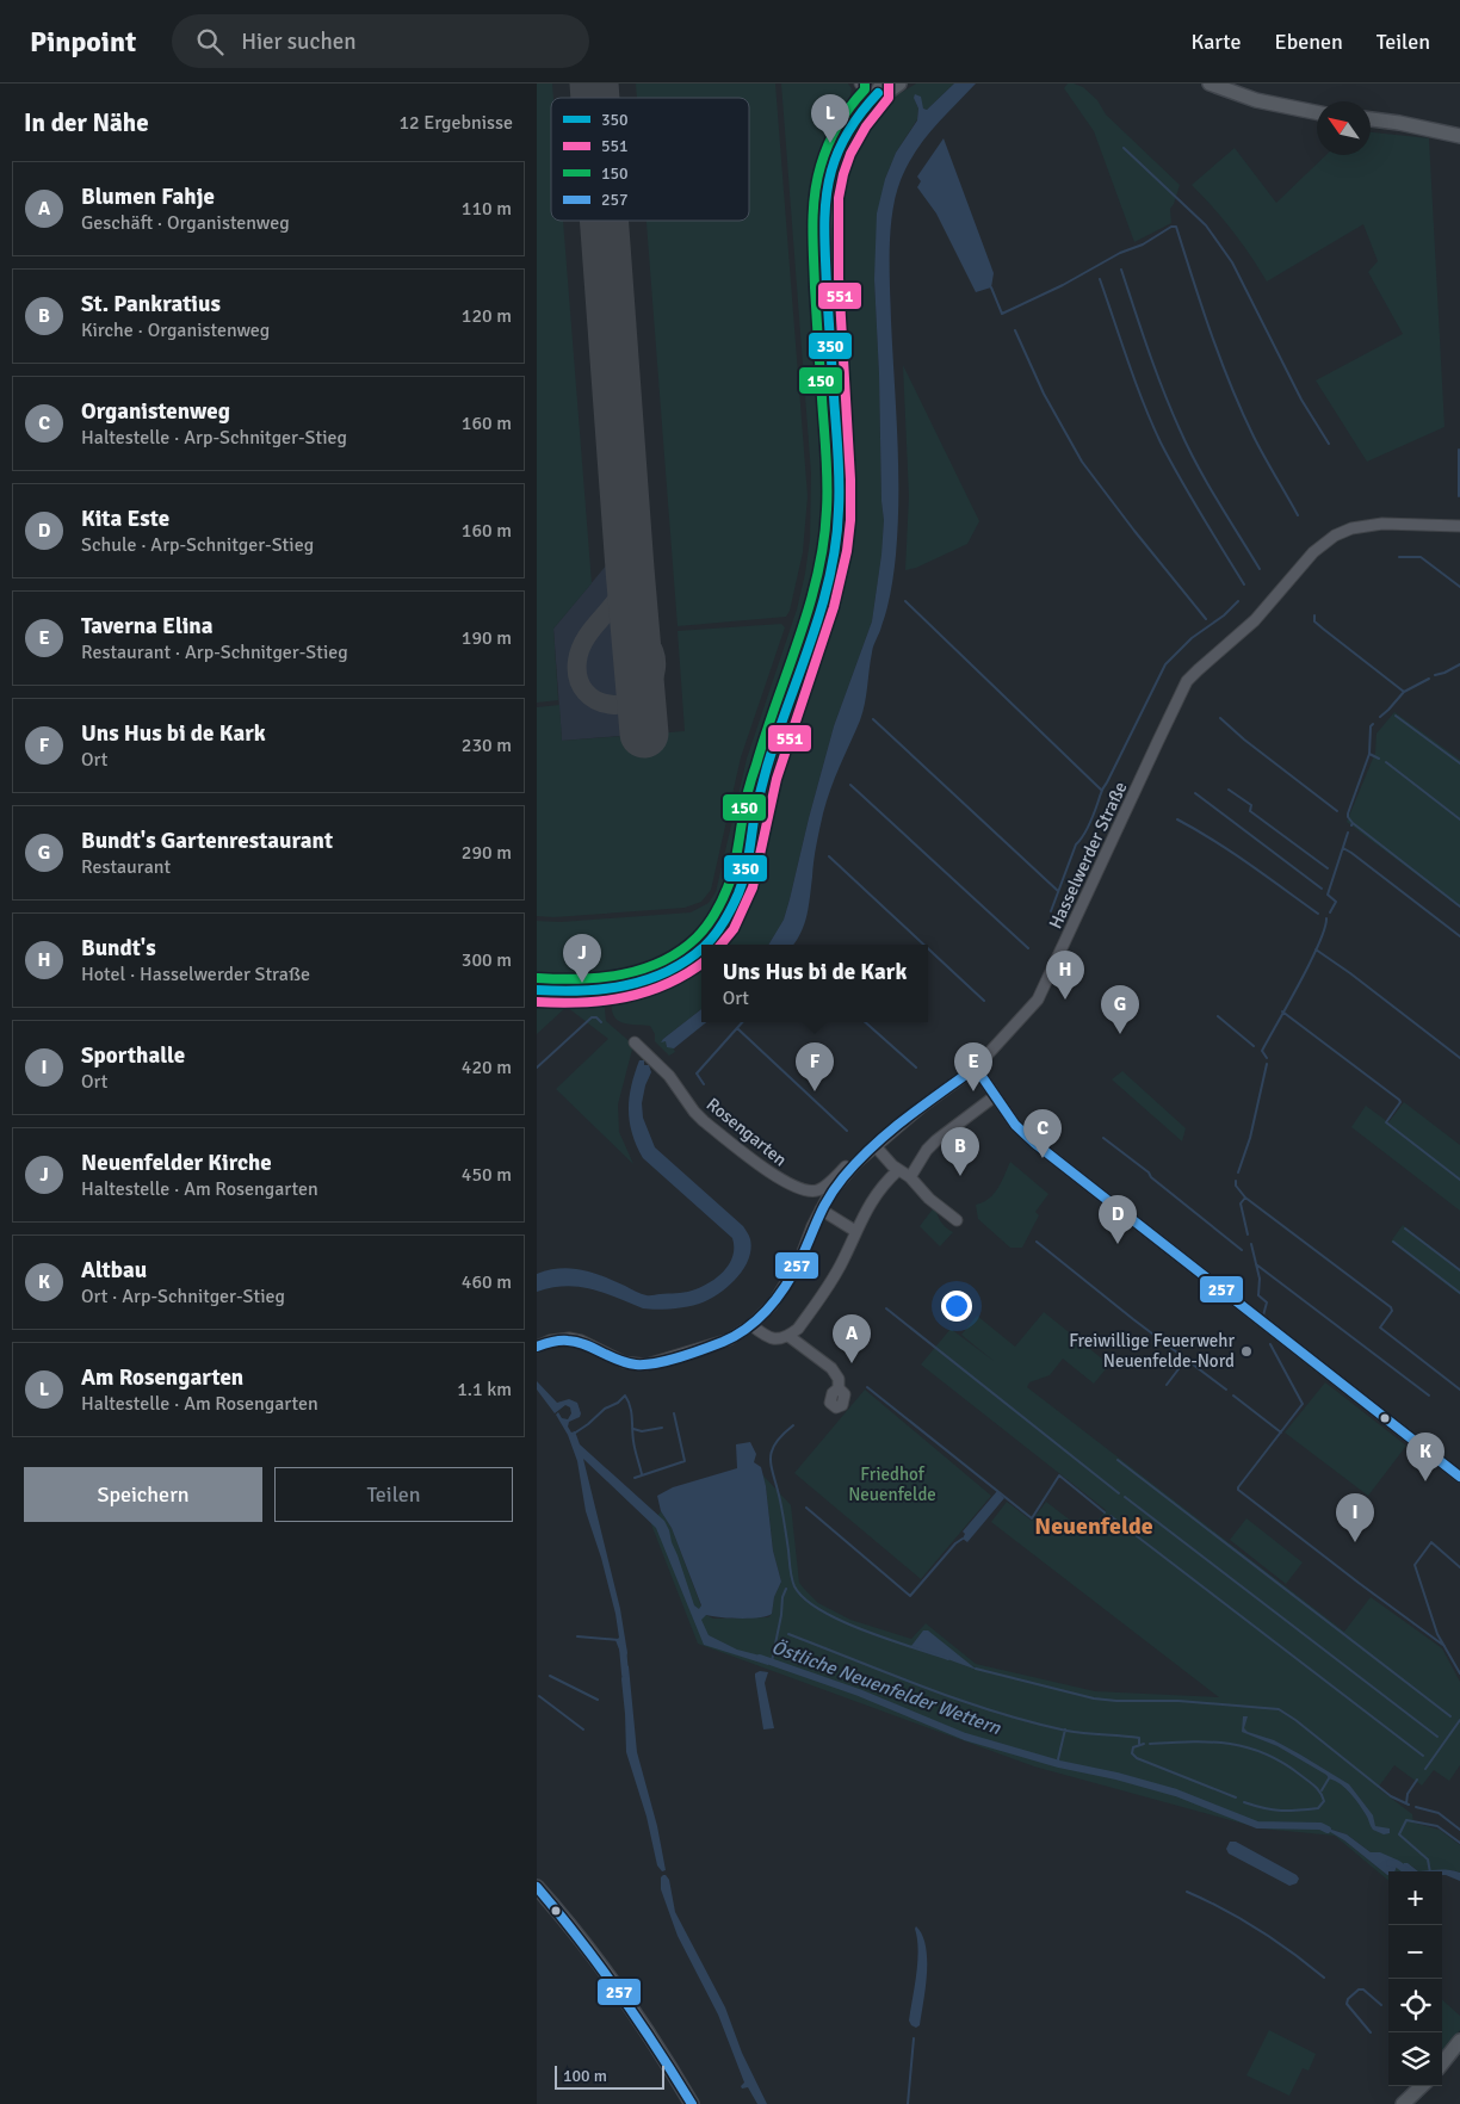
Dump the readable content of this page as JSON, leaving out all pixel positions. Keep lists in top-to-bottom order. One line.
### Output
{"streets":{"street":["Hasselwerder Straße","Rosengarten"]},"crossings":[["Hasselwerder Straße","Rosengarten"]],"districts":["Neuenfelde"],"water":["Östliche Neuenfelder Wettern"],"parks":["Friedhof Neuenfelde"],"places":["Freiwillige Feuerwehr Neuenfelde-Nord"],"lines":["transit line 551","transit line 150","transit line 350","transit line 257"],"legend":["350","551","150","257"],"scale_bar":"100 m","north":"top left","page":{"header":"Pinpoint","search":"Hier suchen","nav":["Karte","Ebenen","Teilen"],"heading":["In der Nähe","12 Ergebnisse"],"pins":["L","J","H","G","E","F","C","B","D","A","K","I"],"list":[{"mark":"A","name":"Blumen Fahje","note":"Geschäft · Organistenweg","value":"110 m"},{"mark":"B","name":"St. Pankratius","note":"Kirche · Organistenweg","value":"120 m"},{"mark":"C","name":"Organistenweg","note":"Haltestelle · Arp-Schnitger-Stieg","value":"160 m"},{"mark":"D","name":"Kita Este","note":"Schule · Arp-Schnitger-Stieg","value":"160 m"},{"mark":"E","name":"Taverna Elina","note":"Restaurant · Arp-Schnitger-Stieg","value":"190 m"},{"mark":"F","name":"Uns Hus bi de Kark","note":"Ort","value":"230 m"},{"mark":"G","name":"Bundt's Gartenrestaurant","note":"Restaurant","value":"290 m"},{"mark":"H","name":"Bundt's","note":"Hotel · Hasselwerder Straße","value":"300 m"},{"mark":"I","name":"Sporthalle","note":"Ort","value":"420 m"},{"mark":"J","name":"Neuenfelder Kirche","note":"Haltestelle · Am Rosengarten","value":"450 m"},{"mark":"K","name":"Altbau","note":"Ort · Arp-Schnitger-Stieg","value":"460 m"},{"mark":"L","name":"Am Rosengarten","note":"Haltestelle · Am Rosengarten","value":"1.1 km"}],"popup":["Uns Hus bi de Kark","Ort"],"buttons":["Speichern","Teilen"],"map_buttons":["+","−"],"scale":"100 m"}}
